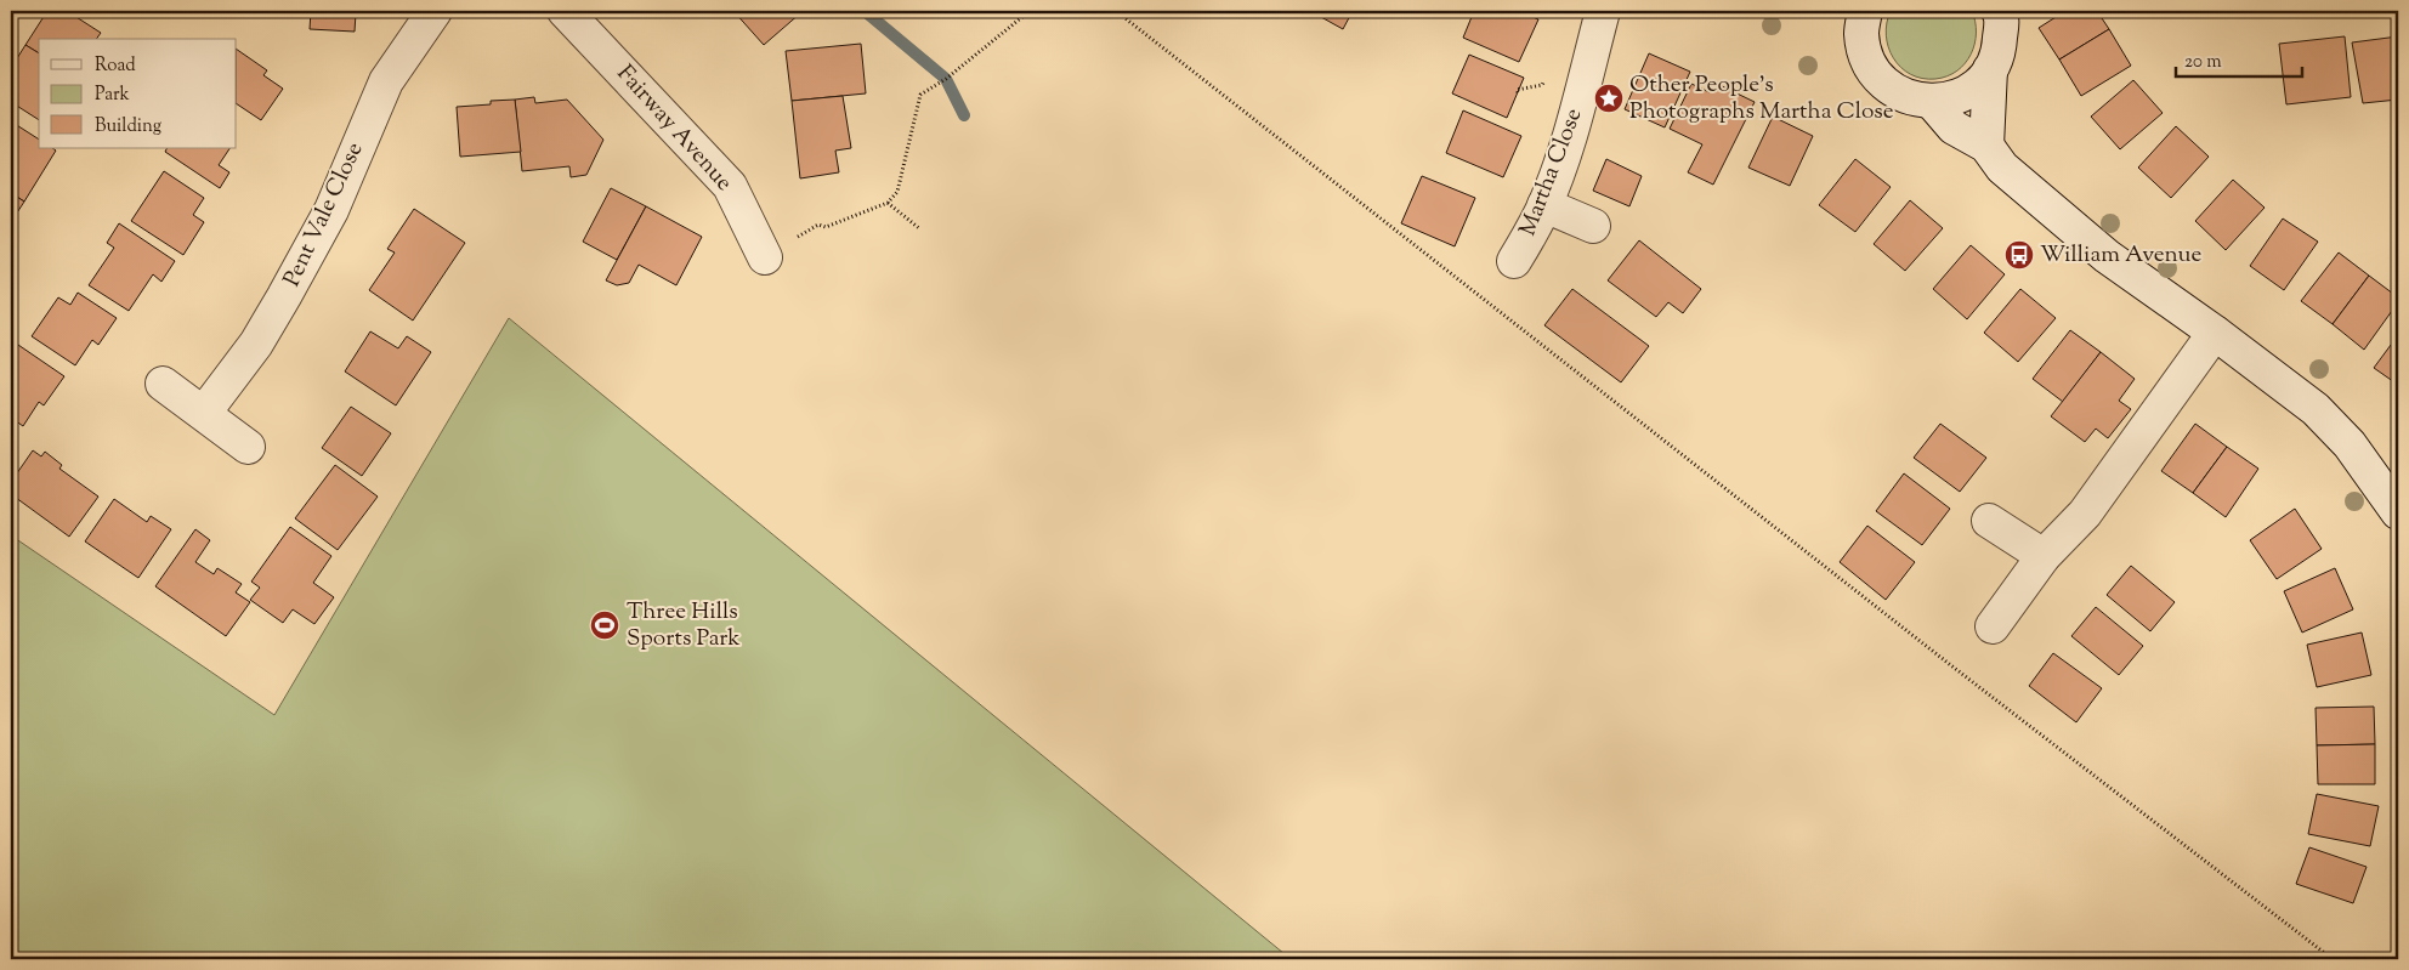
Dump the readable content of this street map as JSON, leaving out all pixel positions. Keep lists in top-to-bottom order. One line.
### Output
{"streets":{"street":["Fairway Avenue","Martha Close","Pent Vale Close"]},"places":{"place":["Other People's Photographs Martha Close"],"bus stop":["William Avenue"],"sports":["Three Hills Sports Park"]},"legend":["Road","Park","Building"],"scale_bar":"20 m"}
